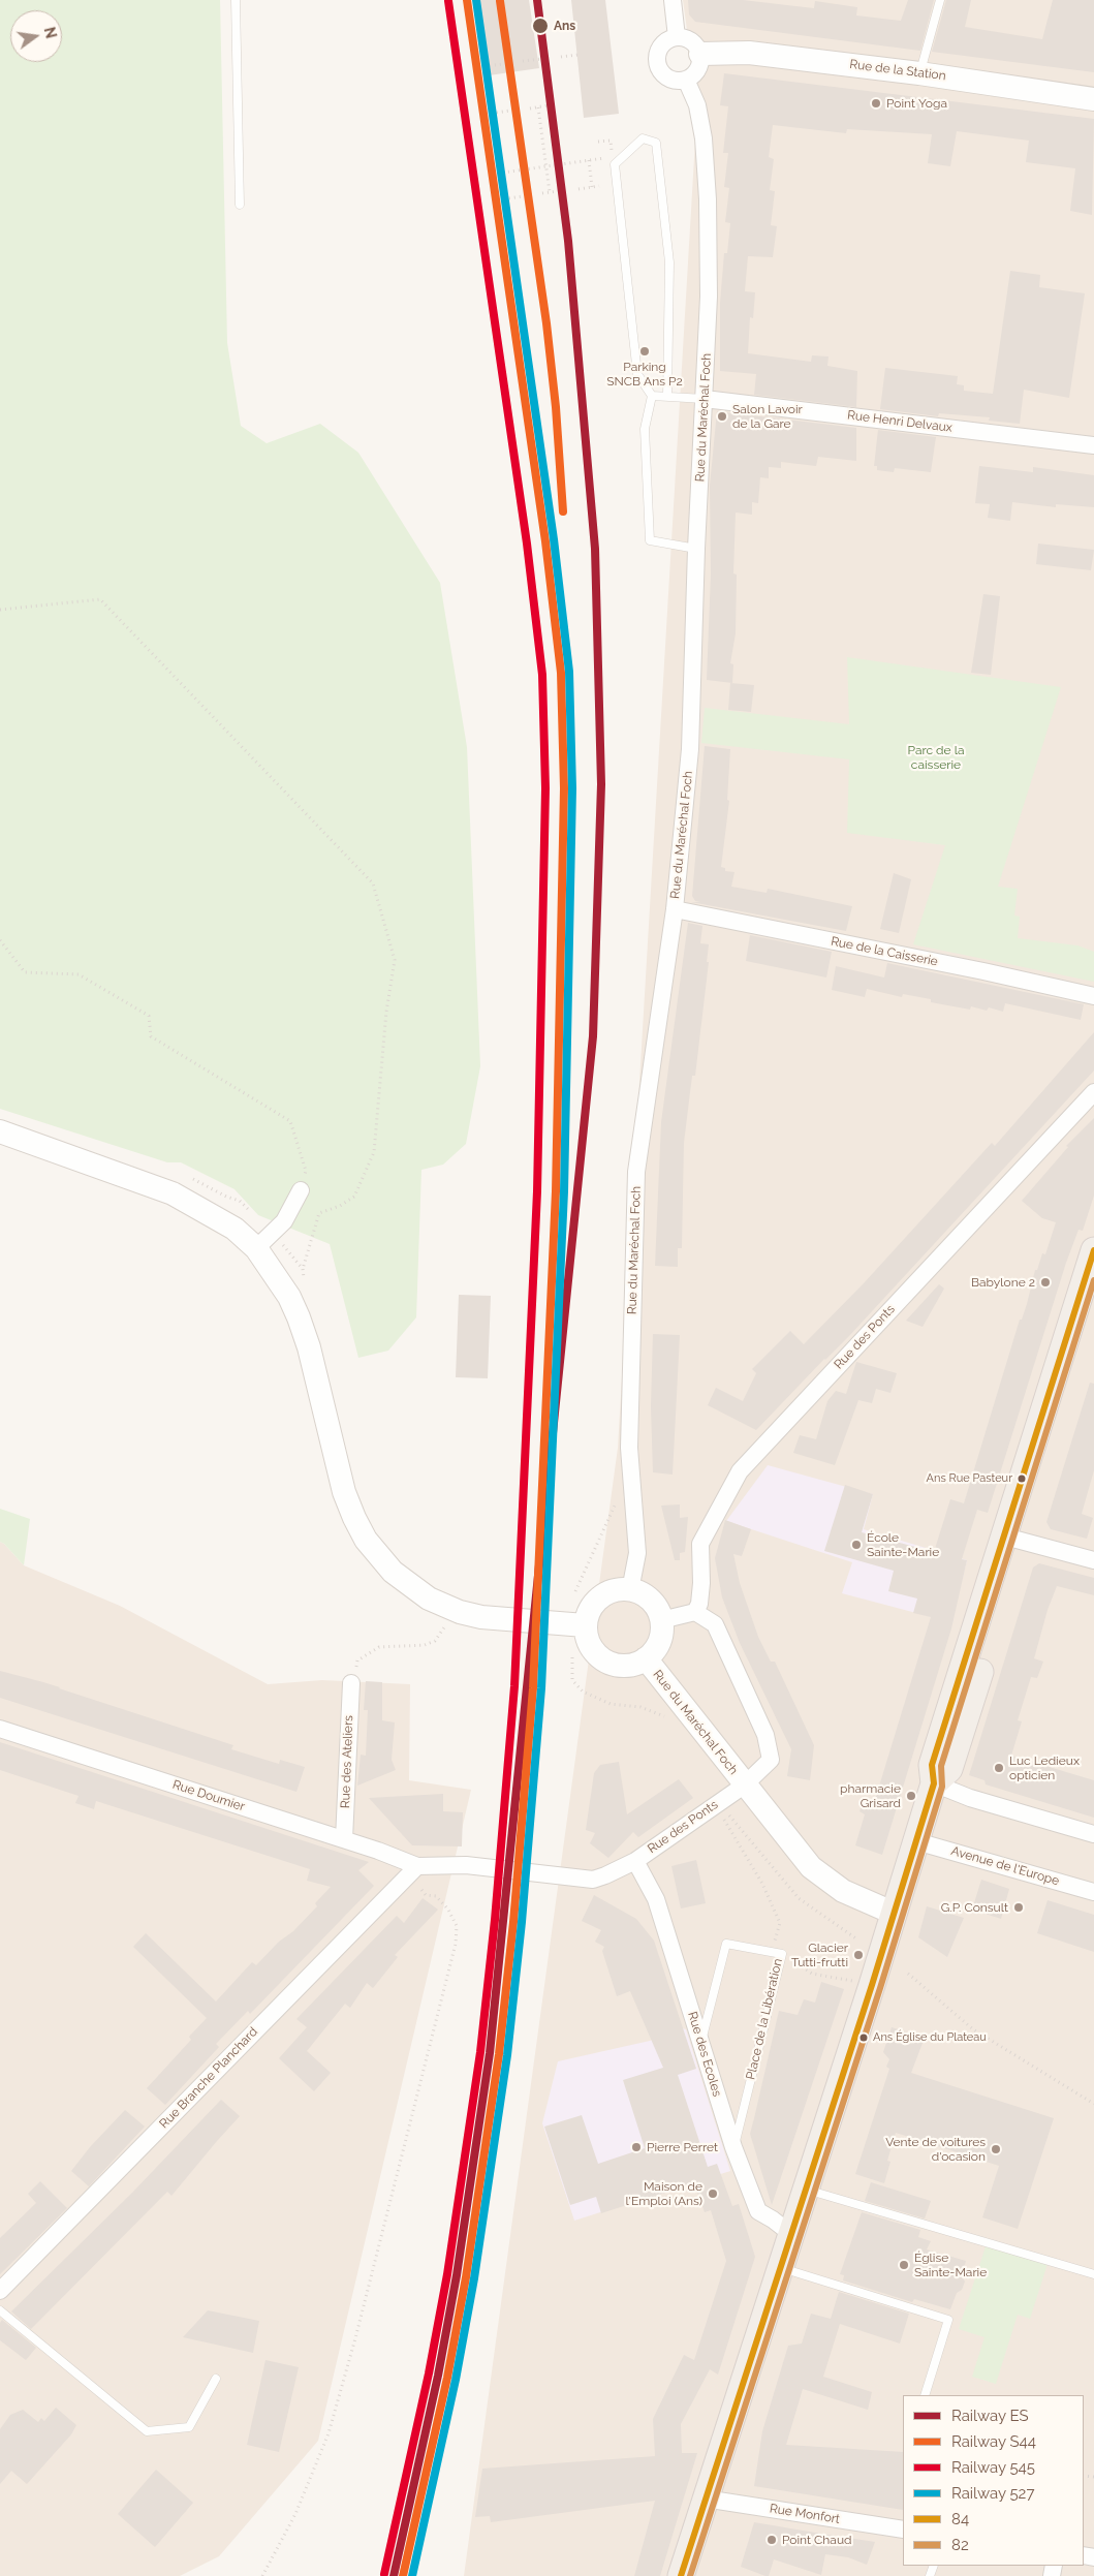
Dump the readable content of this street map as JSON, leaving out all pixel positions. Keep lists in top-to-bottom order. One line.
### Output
{"streets":{"street":["Rue de la Station","Rue du Maréchal Foch","Rue Henri Delvaux","Rue de la Caisserie","Rue des Ponts","Rue des Ateliers","Rue Doumier","Avenue de l'Europe","Rue des Ecoles","Rue Branche Planchard","Rue Monfort"],"lane":["Place de la Libération"]},"crossings":[["Rue de la Station","Rue du Maréchal Foch"],["Rue du Maréchal Foch","Rue Henri Delvaux"],["Rue du Maréchal Foch","Rue de la Caisserie"],["Rue du Maréchal Foch","Rue des Ponts"],["Rue des Ponts","Rue Doumier"],["Rue des Ponts","Rue des Ecoles"],["Rue des Ponts","Rue Branche Planchard"],["Rue des Ateliers","Rue Doumier"],["Rue Doumier","Rue Branche Planchard"],["Place de la Libération","Rue des Ecoles"]],"parks":["Parc de la caisserie"],"places":["Ans","Point Yoga","Parking SNCB Ans P2","Salon Lavoir de la Gare","Babylone 2","Ans Rue Pasteur","École Sainte-Marie","Luc Ledieux opticien","pharmacie Grisard","G.P. Consult","Glacier Tutti-frutti","Ans Église du Plateau","Pierre Perret","Vente de voitures d'ocasion","Maison de l'Emploi (Ans)","Église Sainte-Marie","Point Chaud"],"lines":["rail line ES","rail line S44","rail line 527","rail line 545","transit line 84","transit line 82"],"legend":["Railway ES","Railway S44","Railway 545","Railway 527","84","82"],"north":"right"}
